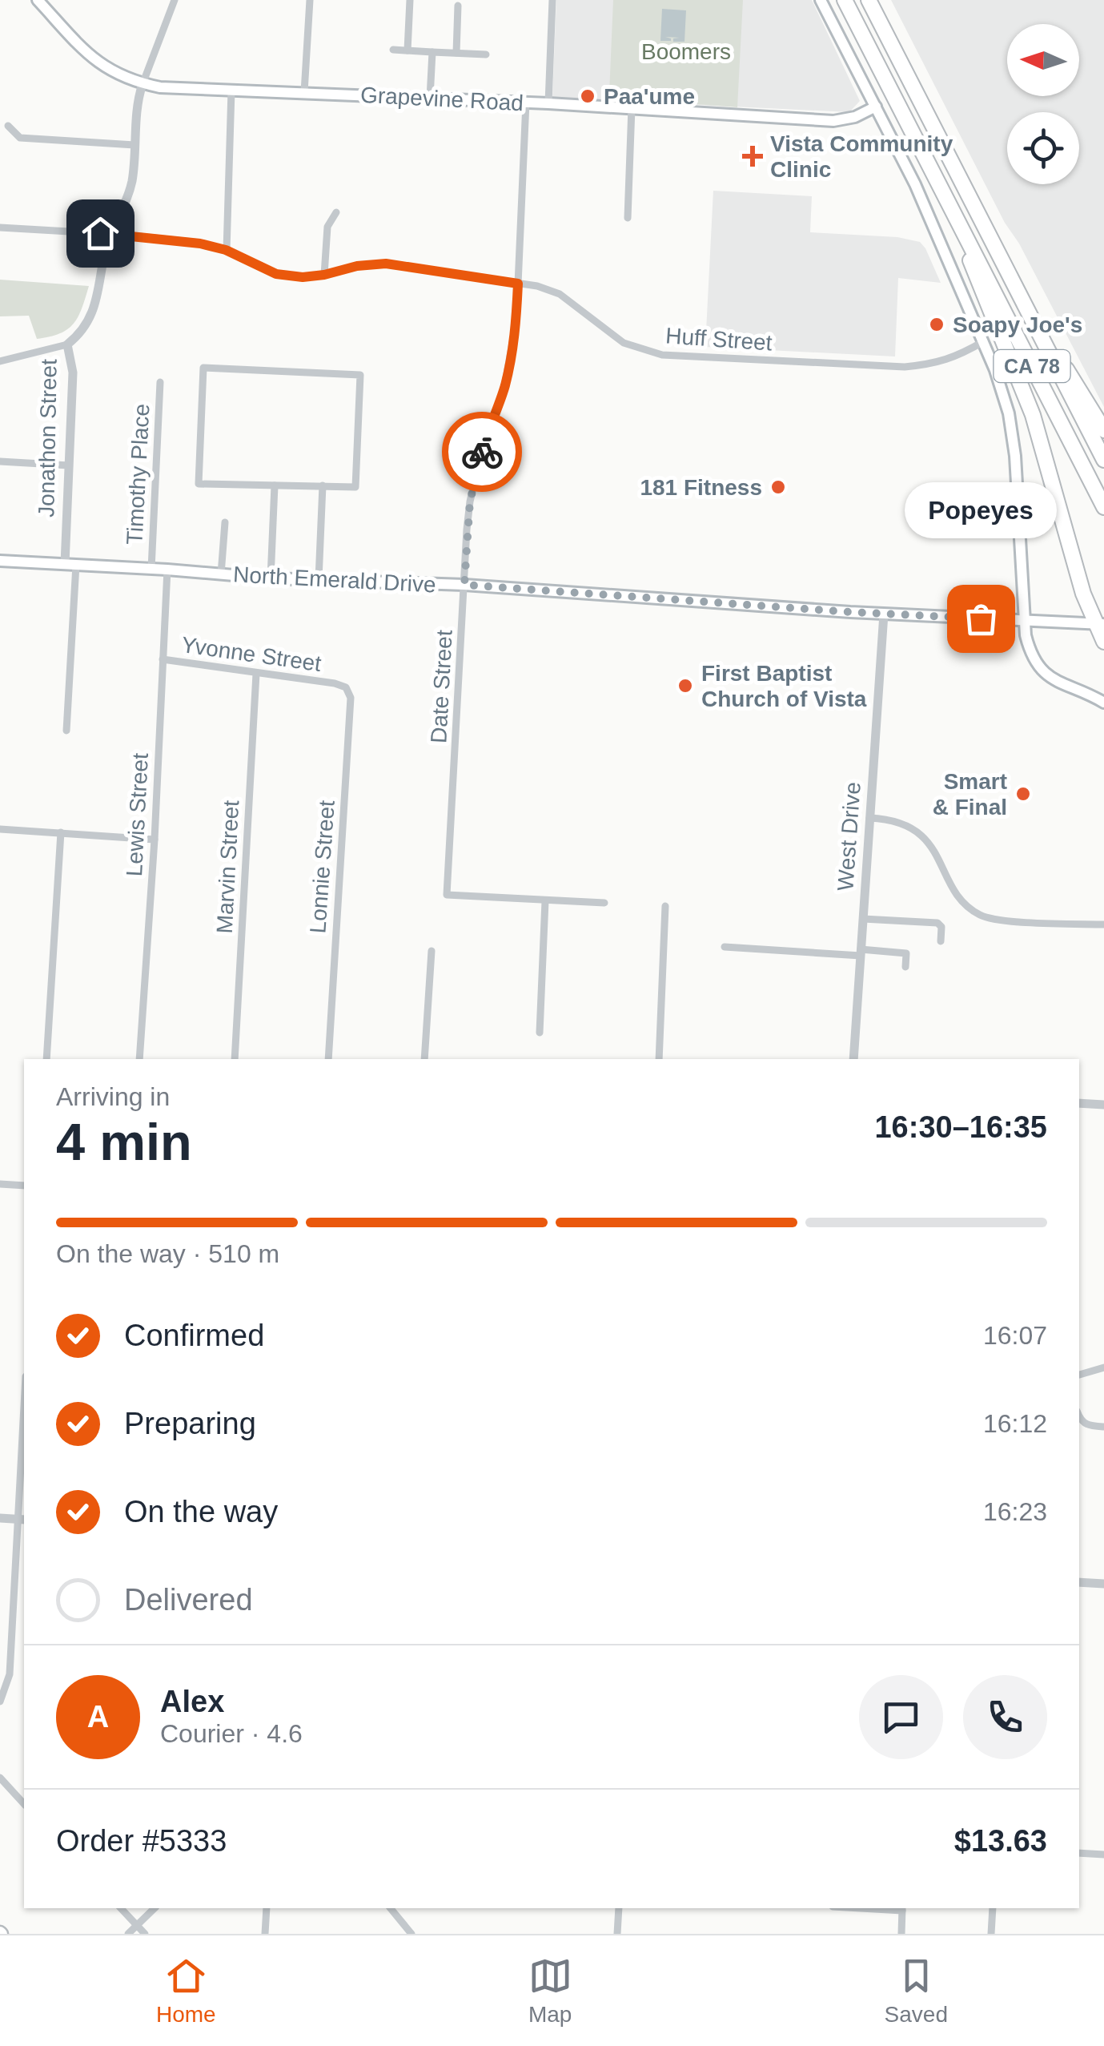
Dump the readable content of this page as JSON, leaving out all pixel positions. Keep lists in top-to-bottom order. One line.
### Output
{"streets":{"highway":["CA 78"],"main road":["Grapevine Road","North Emerald Drive"],"street":["Huff Street","Jonathon Street","Timothy Place","Yvonne Street","Date Street","Lewis Street","West Drive","Marvin Street","Lonnie Street"]},"crossings":[["Grapevine Road","Jonathon Street"],["Grapevine Road","Date Street"],["Huff Street","Jonathon Street"],["Huff Street","Date Street"],["Jonathon Street","North Emerald Drive"],["Timothy Place","North Emerald Drive"],["North Emerald Drive","Date Street"],["North Emerald Drive","Lewis Street"],["North Emerald Drive","West Drive"],["Yvonne Street","Lewis Street"],["Yvonne Street","Marvin Street"],["Yvonne Street","Lonnie Street"]],"parks":["Boomers"],"places":{"other":["Paa'ume","Soapy Joe's","181 Fitness","Popeyes","First Baptist Church of Vista","Smart & Final"],"health":["Vista Community Clinic"]},"north":"left","page":{"bubble":"Popeyes","heading":["4 min","Arriving in","16:30–16:35"],"panel":["Alex","Courier · 4.6","Order #5333","$13.63"],"bar":"On the way · 510 m","list":[["Confirmed","16:07"],["Preparing","16:12"],["On the way","16:23"],"Delivered"],"round":"A","tabs":["Home","Map","Saved"]}}
